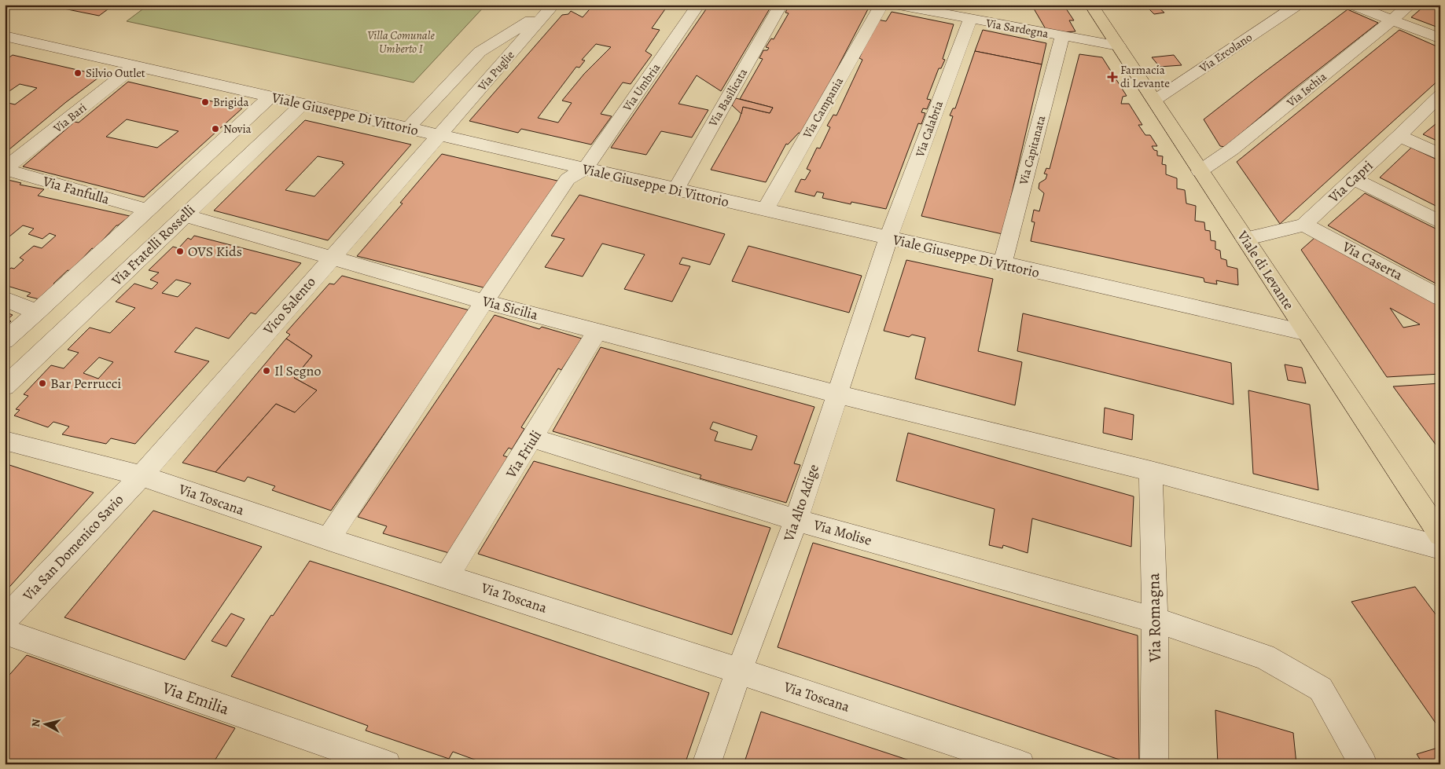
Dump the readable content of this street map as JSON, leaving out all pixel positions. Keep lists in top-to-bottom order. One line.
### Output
{"streets":{"main road":["Viale di Levante"],"street":["Via Sardegna","Via Ercolano","Via Puglie","Via Umbria","Via Ischia","Via Basilicata","Via Campania","Viale Giuseppe Di Vittorio","Via Bari","Via Calabria","Via Capitanata","Via Capri","Via Fanfulla","Via Fratelli Rosselli","Via Caserta","Vico Salento","Via Sicilia","Via Friuli","Via Toscana","Via Alto Adige","Via Molise","Via San Domenico Savio","Via Romagna","Via Emilia"]},"crossings":[["Via Sardegna","Via Calabria"],["Via Sardegna","Via Capitanata"],["Via Sardegna","Viale di Levante"],["Via Ercolano","Viale di Levante"],["Via Puglie","Viale Giuseppe Di Vittorio"],["Via Puglie","Vico Salento"],["Via Umbria","Viale Giuseppe Di Vittorio"],["Via Ischia","Viale di Levante"],["Via Basilicata","Viale Giuseppe Di Vittorio"],["Via Campania","Viale Giuseppe Di Vittorio"],["Viale Giuseppe Di Vittorio","Via Bari"],["Viale Giuseppe Di Vittorio","Via Calabria"],["Viale Giuseppe Di Vittorio","Via Capitanata"],["Viale Giuseppe Di Vittorio","Via Fratelli Rosselli"],["Viale Giuseppe Di Vittorio","Viale di Levante"],["Viale Giuseppe Di Vittorio","Vico Salento"],["Viale Giuseppe Di Vittorio","Via Alto Adige"],["Via Bari","Via Fanfulla"],["Via Calabria","Via Alto Adige"],["Via Capri","Via Caserta"],["Via Capri","Viale di Levante"],["Via Fanfulla","Via Fratelli Rosselli"],["Via Fratelli Rosselli","Via Sicilia"],["Vico Salento","Via Sicilia"],["Vico Salento","Via Toscana"],["Vico Salento","Via San Domenico Savio"],["Via Sicilia","Via Friuli"],["Via Sicilia","Via Alto Adige"],["Via Sicilia","Via Romagna"],["Via Friuli","Via Toscana"],["Via Friuli","Via Molise"],["Via Toscana","Via Alto Adige"],["Via Toscana","Via San Domenico Savio"],["Via Alto Adige","Via Molise"],["Via Molise","Via Romagna"]],"parks":["Villa Comunale Umberto I"],"places":{"other":["Silvio Outlet","Brigida","Novia","OVS Kids","Il Segno","Bar Perrucci"],"health":["Farmacia di Levante"]},"north":"left"}
